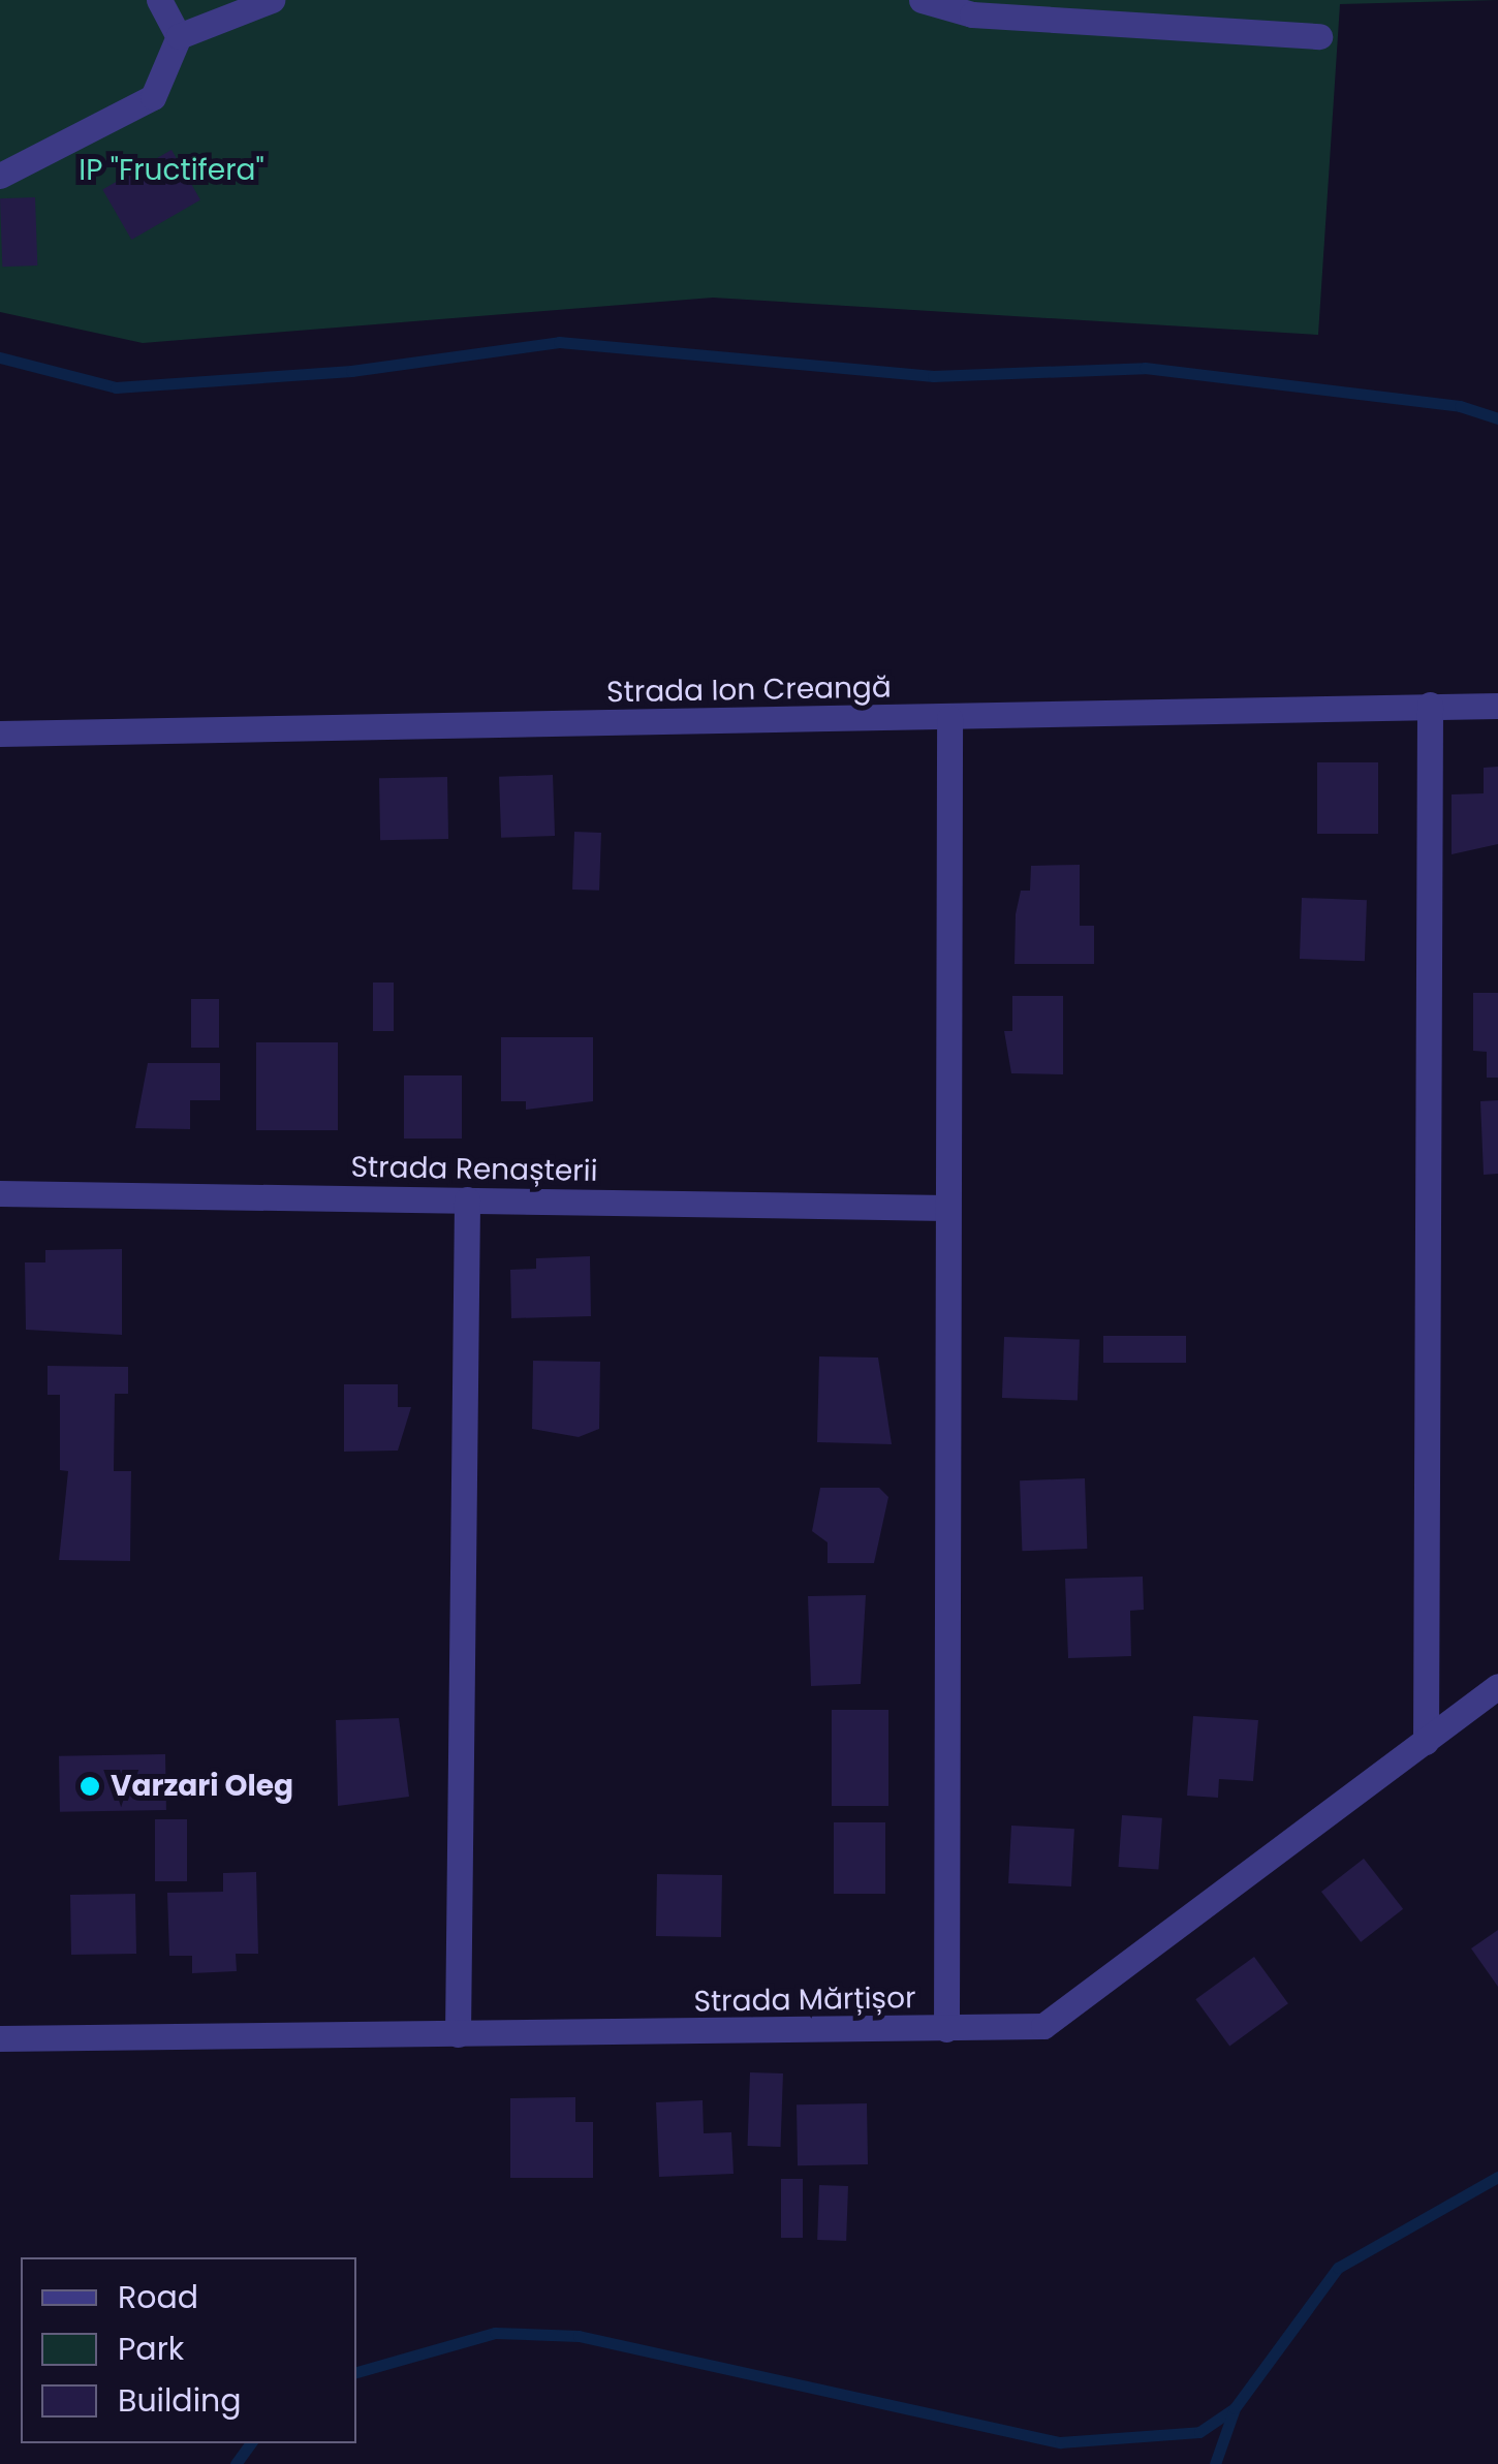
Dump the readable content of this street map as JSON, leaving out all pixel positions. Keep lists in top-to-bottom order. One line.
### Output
{"streets":{"street":["Strada Ion Creangă","Strada Renașterii","Strada Mărțișor"]},"parks":["IP \"Fructifera\""],"places":["Varzari Oleg"],"legend":["Road","Park","Building"]}
